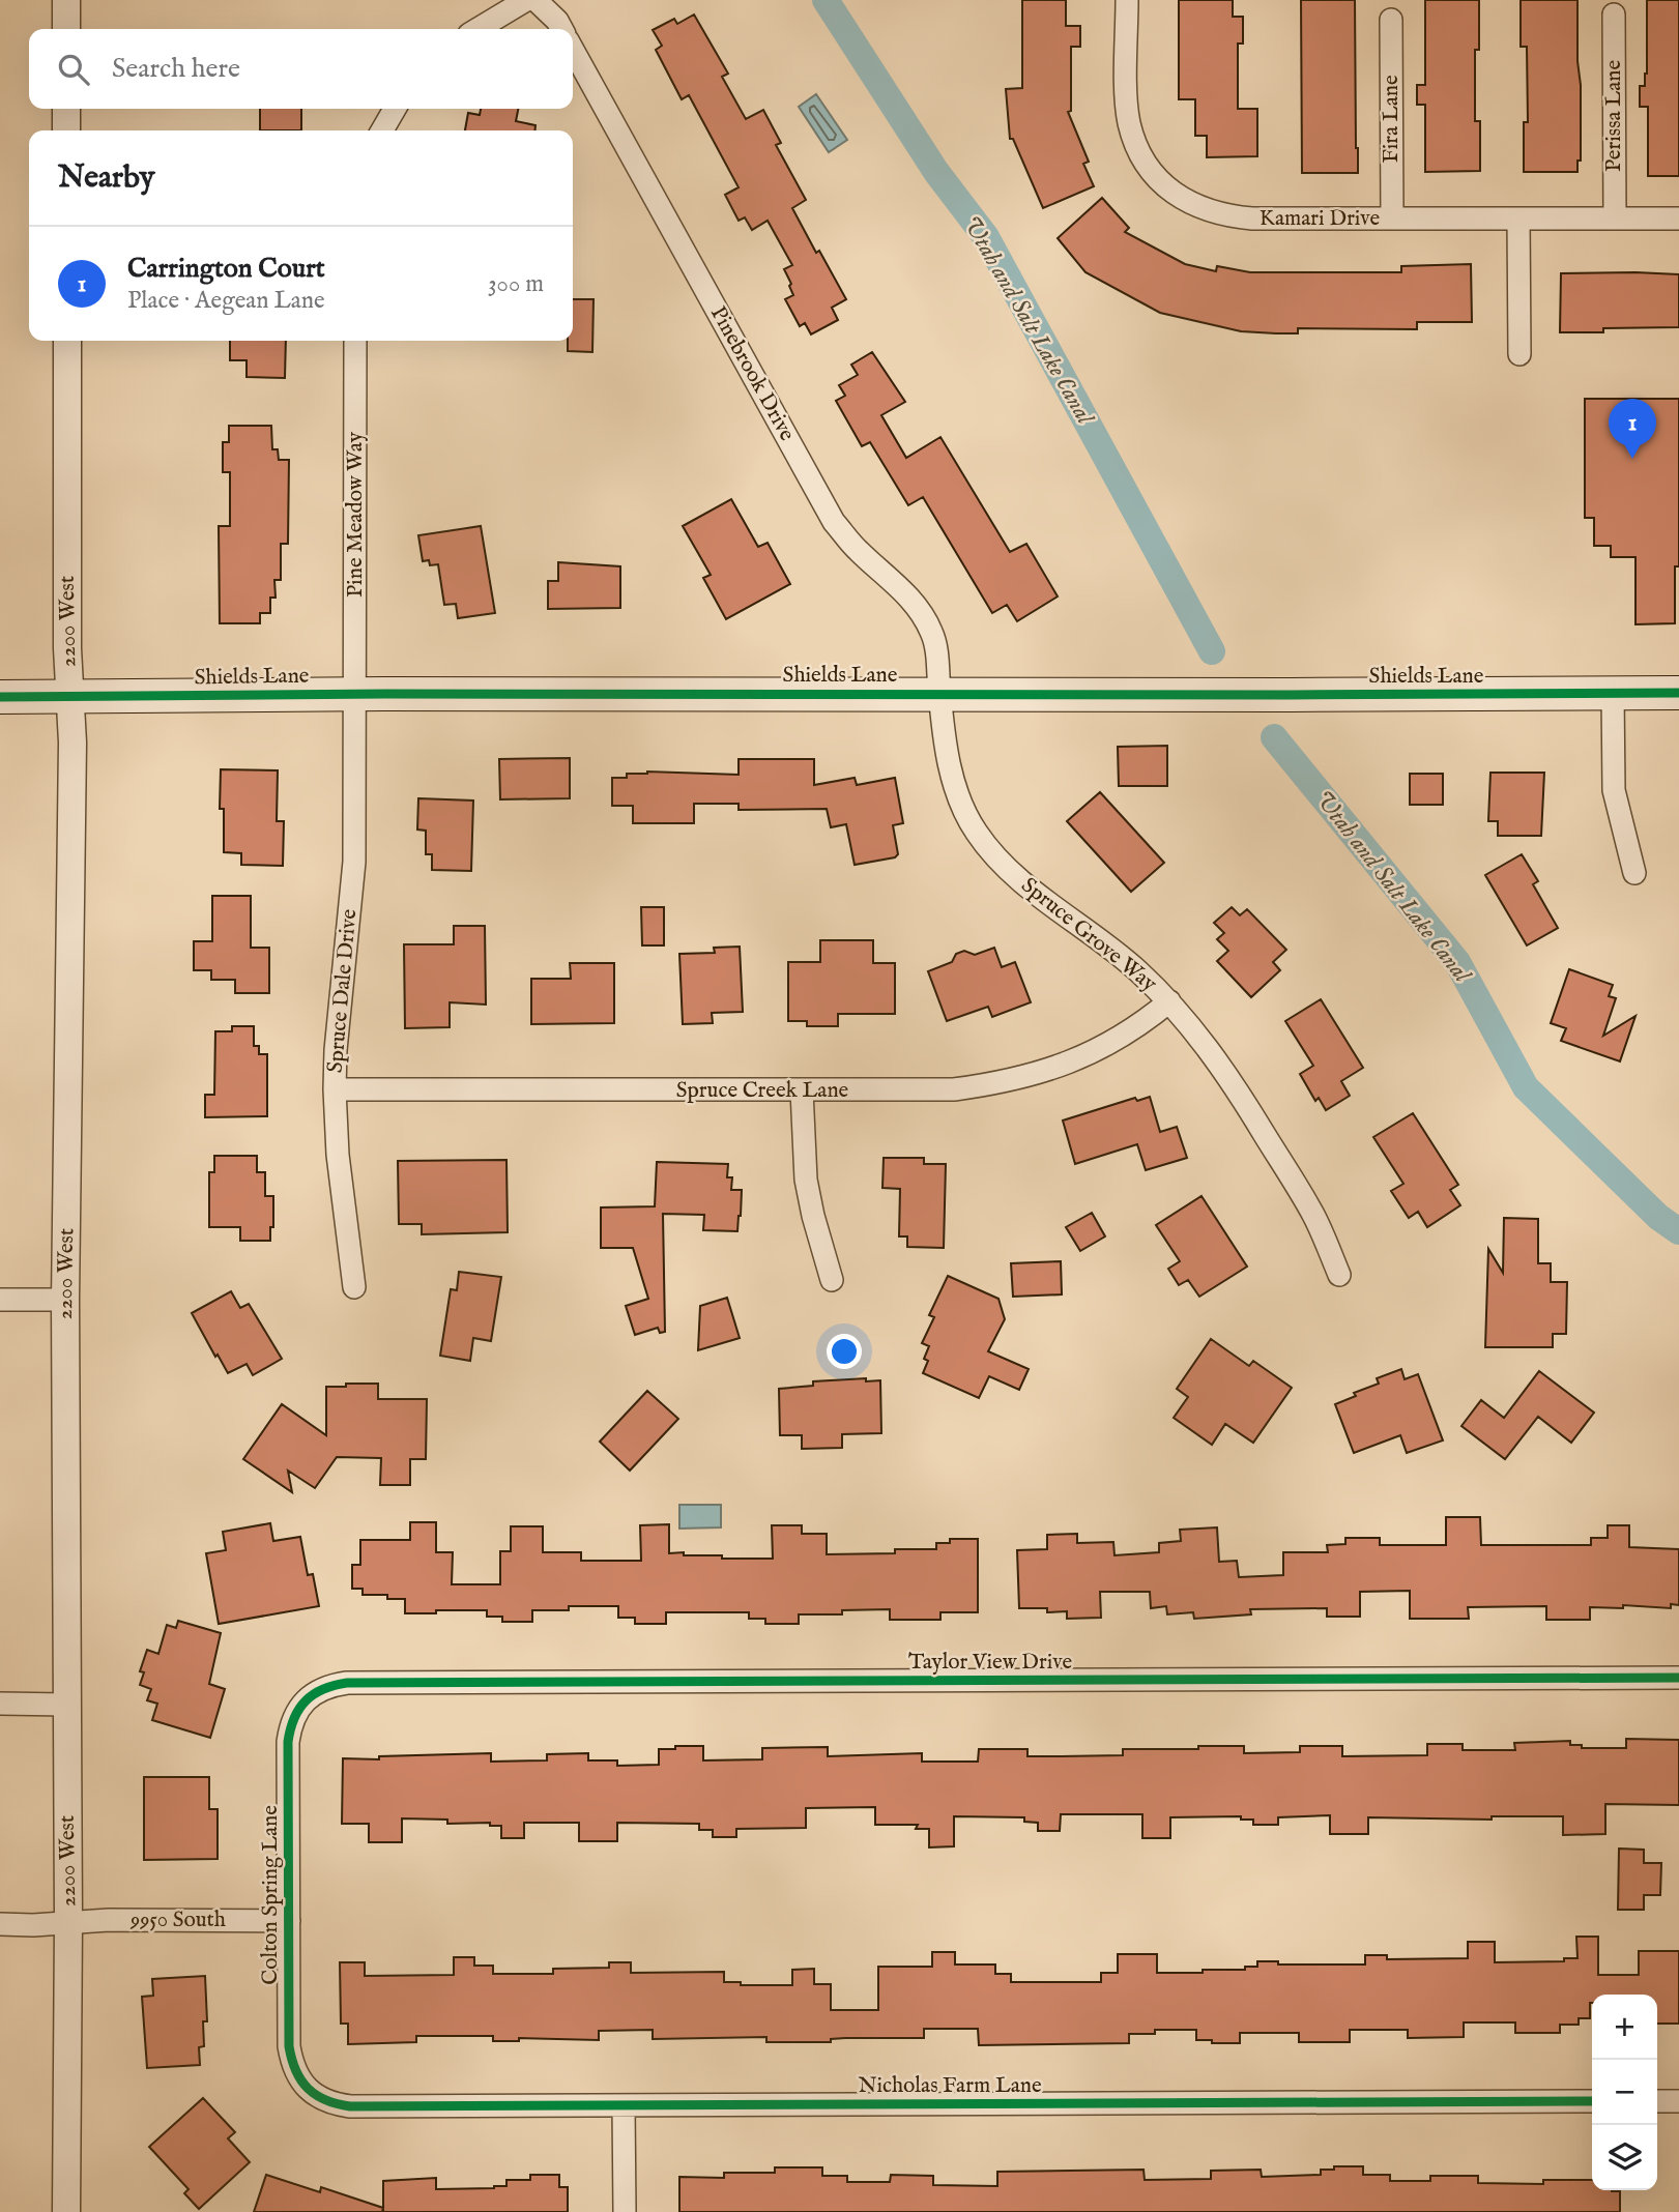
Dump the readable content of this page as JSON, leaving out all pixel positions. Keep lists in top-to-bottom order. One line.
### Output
{"streets":{"main road":["Shields Lane"],"street":["Perissa Lane","Fira Lane","Kamari Drive","Pinebrook Drive","Pine Meadow Way","2200 West","Spruce Grove Way","Spruce Dale Drive","Spruce Creek Lane","Taylor View Drive","Colton Spring Lane","9950 South","Nicholas Farm Lane"]},"crossings":[["Perissa Lane","Kamari Drive"],["Fira Lane","Kamari Drive"],["Pinebrook Drive","Shields Lane"],["Pinebrook Drive","Spruce Grove Way"],["Pine Meadow Way","Shields Lane"],["Pine Meadow Way","Spruce Dale Drive"],["2200 West","Shields Lane"],["2200 West","9950 South"],["Shields Lane","Spruce Grove Way"],["Shields Lane","Spruce Dale Drive"],["Spruce Grove Way","Spruce Creek Lane"],["Spruce Dale Drive","Spruce Creek Lane"],["Taylor View Drive","Colton Spring Lane"],["Colton Spring Lane","9950 South"],["Colton Spring Lane","Nicholas Farm Lane"]],"water":["Utah and Salt Lake Canal"],"page":{"search":"Search here","heading":"Nearby","list":[{"mark":"1","name":"Carrington Court","note":"Place · Aegean Lane","value":"300 m"}],"pins":"1","map_buttons":["+","−"]}}
